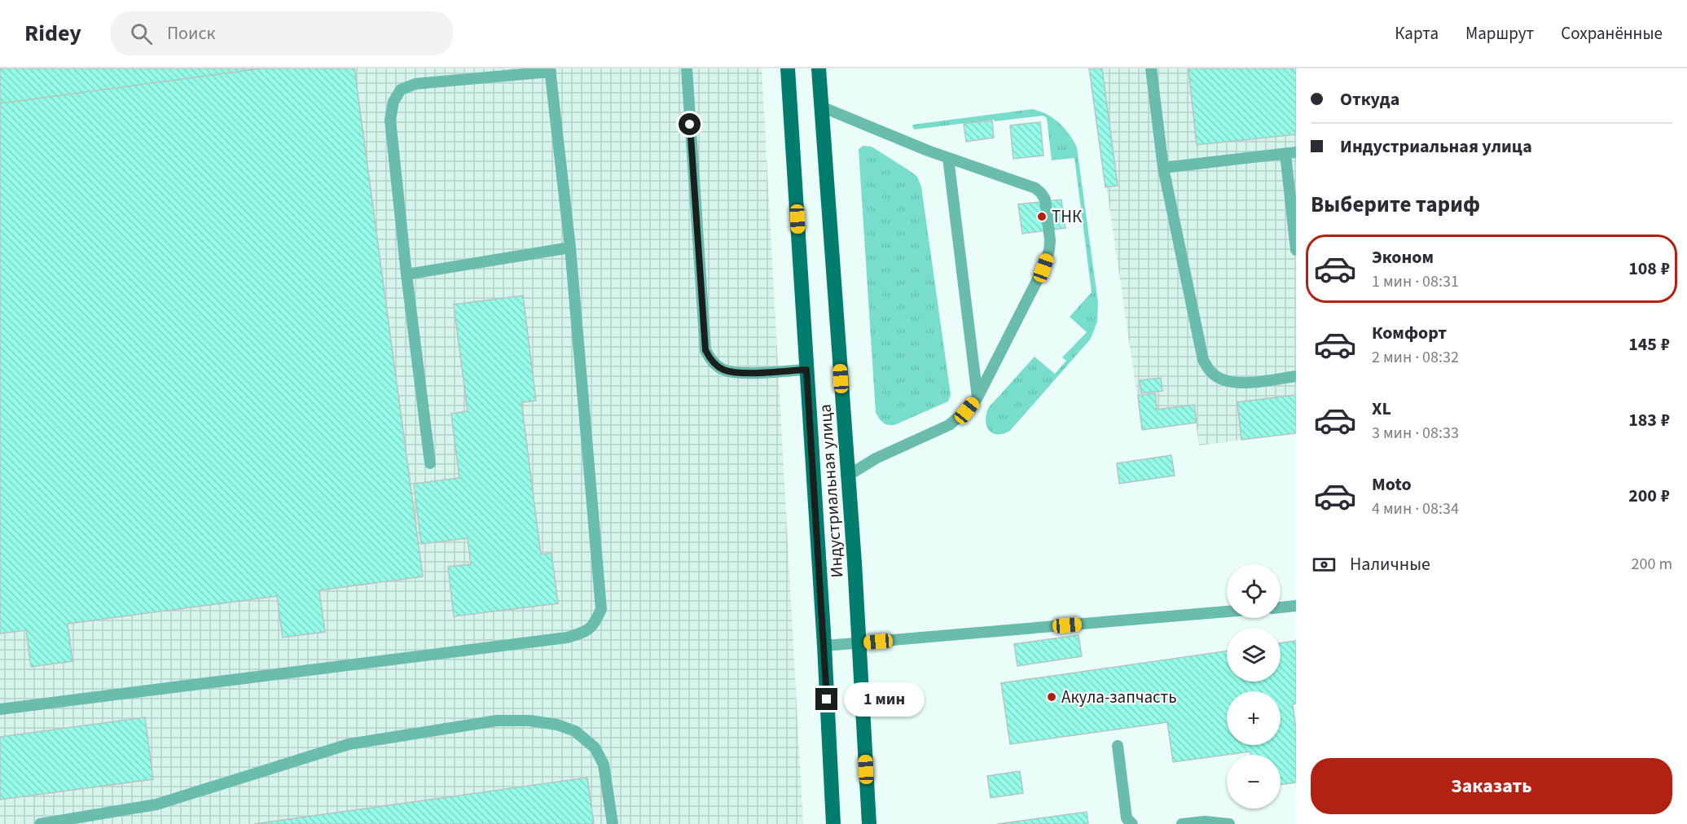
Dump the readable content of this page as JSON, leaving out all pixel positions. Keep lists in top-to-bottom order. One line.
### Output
{"streets":{"main road":["Индустриальная улица"]},"places":["ТНК","Акула-запчасть"],"page":{"header":"Ridey","search":"Поиск","nav":["Карта","Маршрут","Сохранённые"],"banner":["Откуда","Индустриальная улица"],"heading":"Выберите тариф","list":[{"name":"Эконом","note":"1 мин · 08:31","value":"108 ₽"},{"name":"Комфорт","note":"2 мин · 08:32","value":"145 ₽"},{"name":"XL","note":"3 мин · 08:33","value":"183 ₽"},{"name":"Moto","note":"4 мин · 08:34","value":"200 ₽"}],"pay":["Наличные","200 m"],"map_buttons":["+","−"],"bubble":"1 мин","buttons":"Заказать"}}
